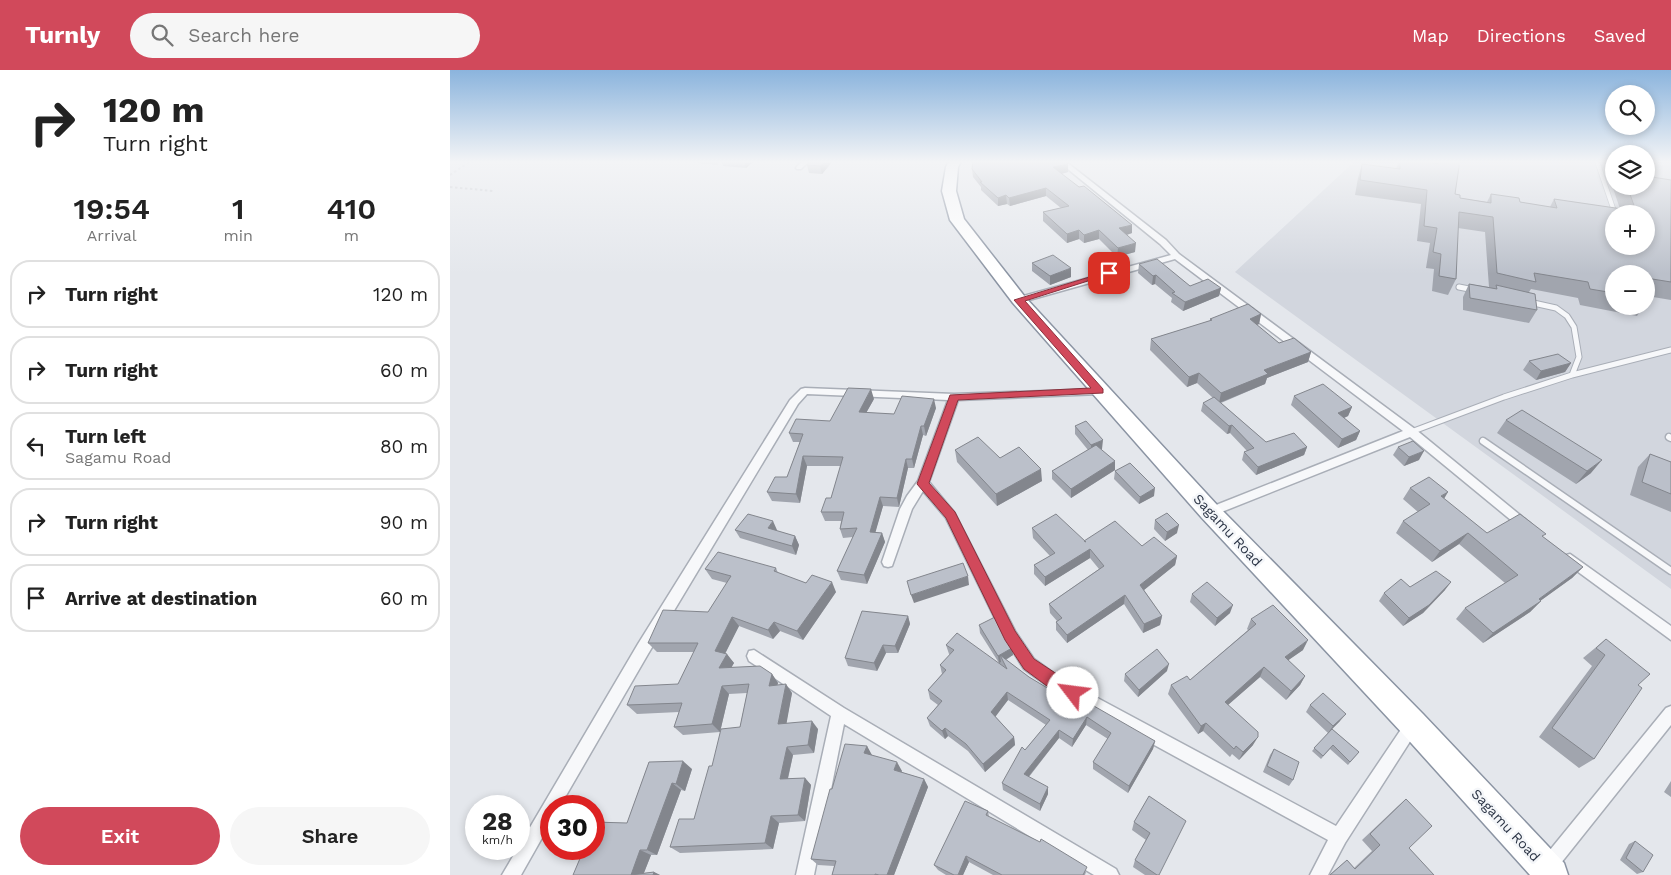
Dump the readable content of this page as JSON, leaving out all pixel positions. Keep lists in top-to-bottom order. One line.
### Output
{"streets":{"highway":["Sagamu Road"]},"page":{"header":"Turnly","search":"Search here","nav":["Map","Directions","Saved"],"turn":["120 m","Turn right"],"map_buttons":["+","−"],"eta":["19:54","Arrival","1","min","410","m"],"list":[{"name":"Turn right","value":"120 m"},{"name":"Turn right","value":"60 m"},{"name":"Turn left","note":"Sagamu Road","value":"80 m"},{"name":"Turn right","value":"90 m"},{"name":"Arrive at destination","value":"60 m"}],"speed":"28 km/h","limit":"30","buttons":["Exit","Share"]}}
